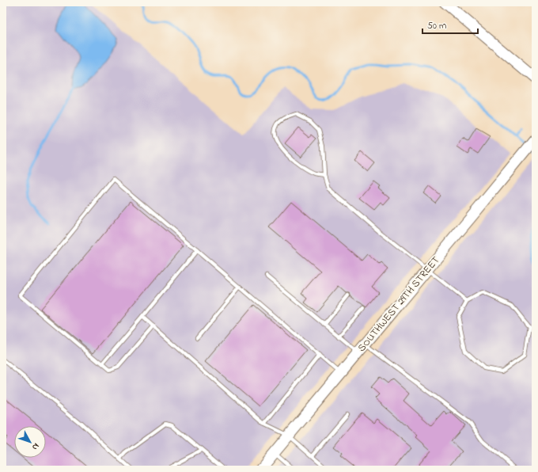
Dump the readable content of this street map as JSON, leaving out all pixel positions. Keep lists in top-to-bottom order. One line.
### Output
{"streets":{"street":["SOUTHWEST 29TH STREET"]},"scale_bar":"50 m","north":"bottom right"}
